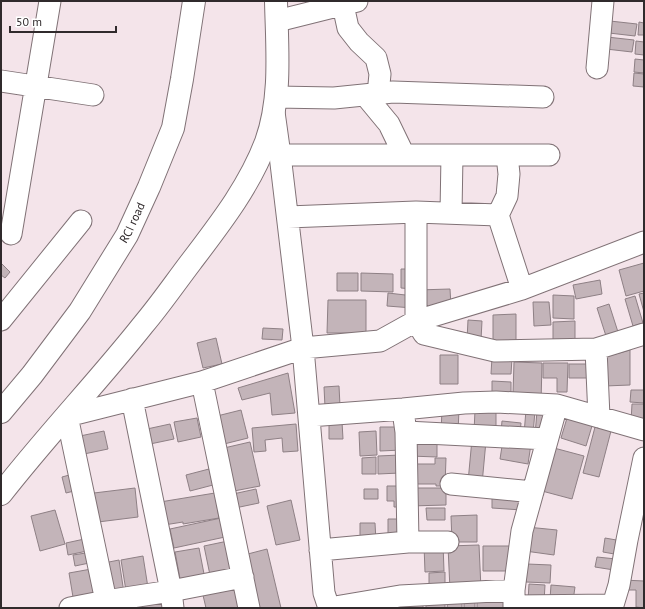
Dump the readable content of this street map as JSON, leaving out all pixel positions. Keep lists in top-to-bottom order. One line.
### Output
{"streets":{"main road":["RCI road"]},"scale_bar":"50 m"}
